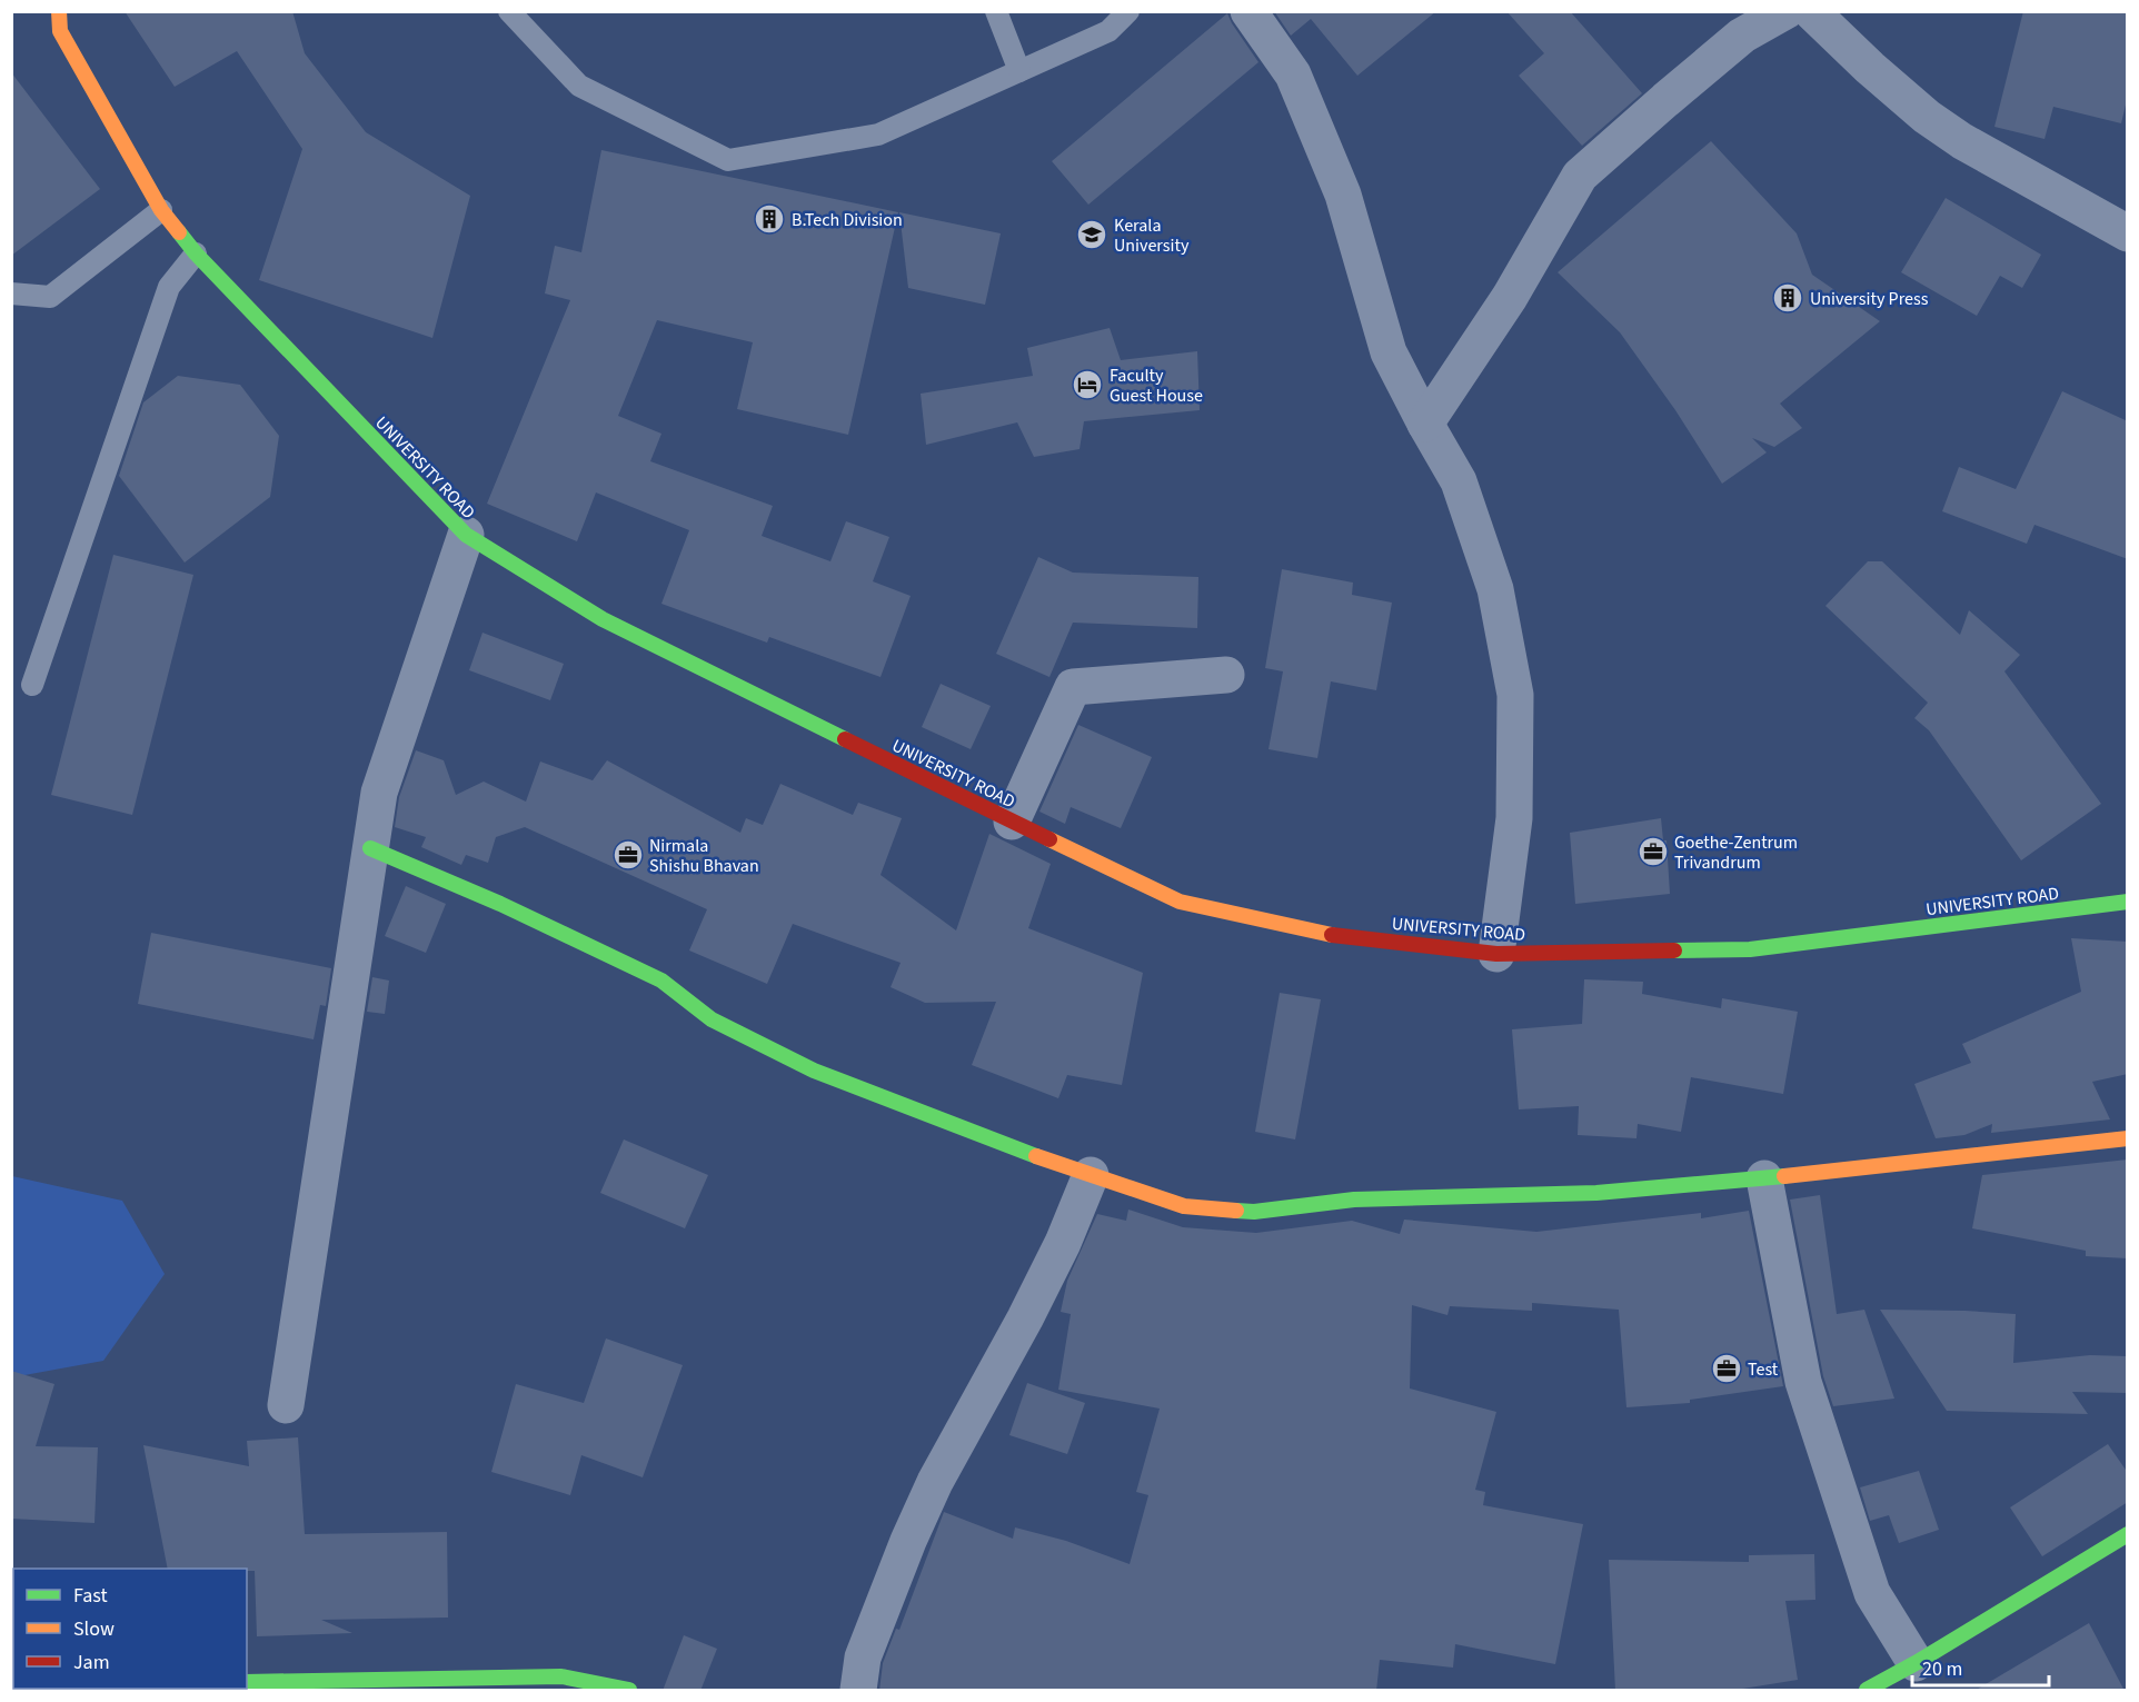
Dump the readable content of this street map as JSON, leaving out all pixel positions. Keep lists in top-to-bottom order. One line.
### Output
{"streets":{"street":["UNIVERSITY ROAD"]},"places":{"building":["B.Tech Division","University Press"],"school or university":["Kerala University"],"hotel":["Faculty Guest House"],"office":["Goethe-Zentrum Trivandrum","Nirmala Shishu Bhavan","Test"]},"legend":["Fast","Slow","Jam"],"scale_bar":"20 m"}
